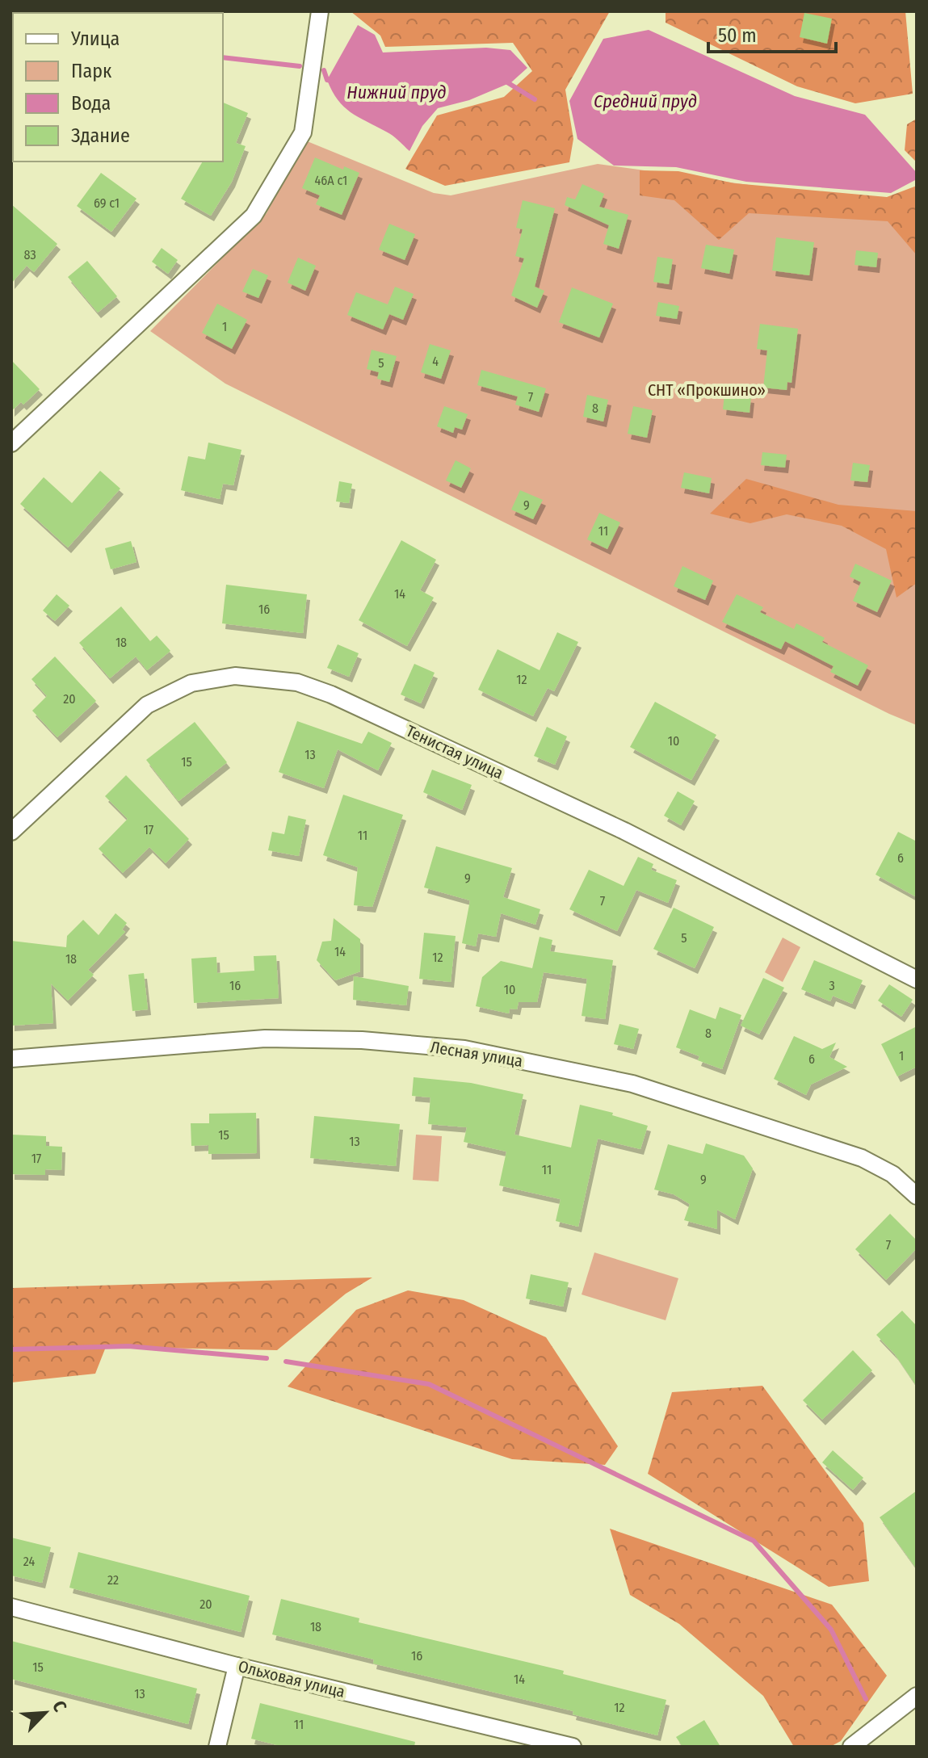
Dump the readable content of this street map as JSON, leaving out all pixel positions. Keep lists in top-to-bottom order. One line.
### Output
{"streets":{"street":["Тенистая улица","Лесная улица","Ольховая улица"]},"water":["Нижний пруд","Средний пруд"],"parks":["СНТ «Прокшино»"],"house_numbers":["46А с1","69 с1","83","1","4","5","7","8","9","11","14","16","18","12","20","10","13","15","17","11","6","9","7","5","14","12","18","16","3","10","8","1","6","15","13","17","11","9","7","24","22","20","18","16","15","14","13","12","11"],"legend":["Улица","Парк","Вода","Здание"],"scale_bar":"50 m","north":"top right"}
